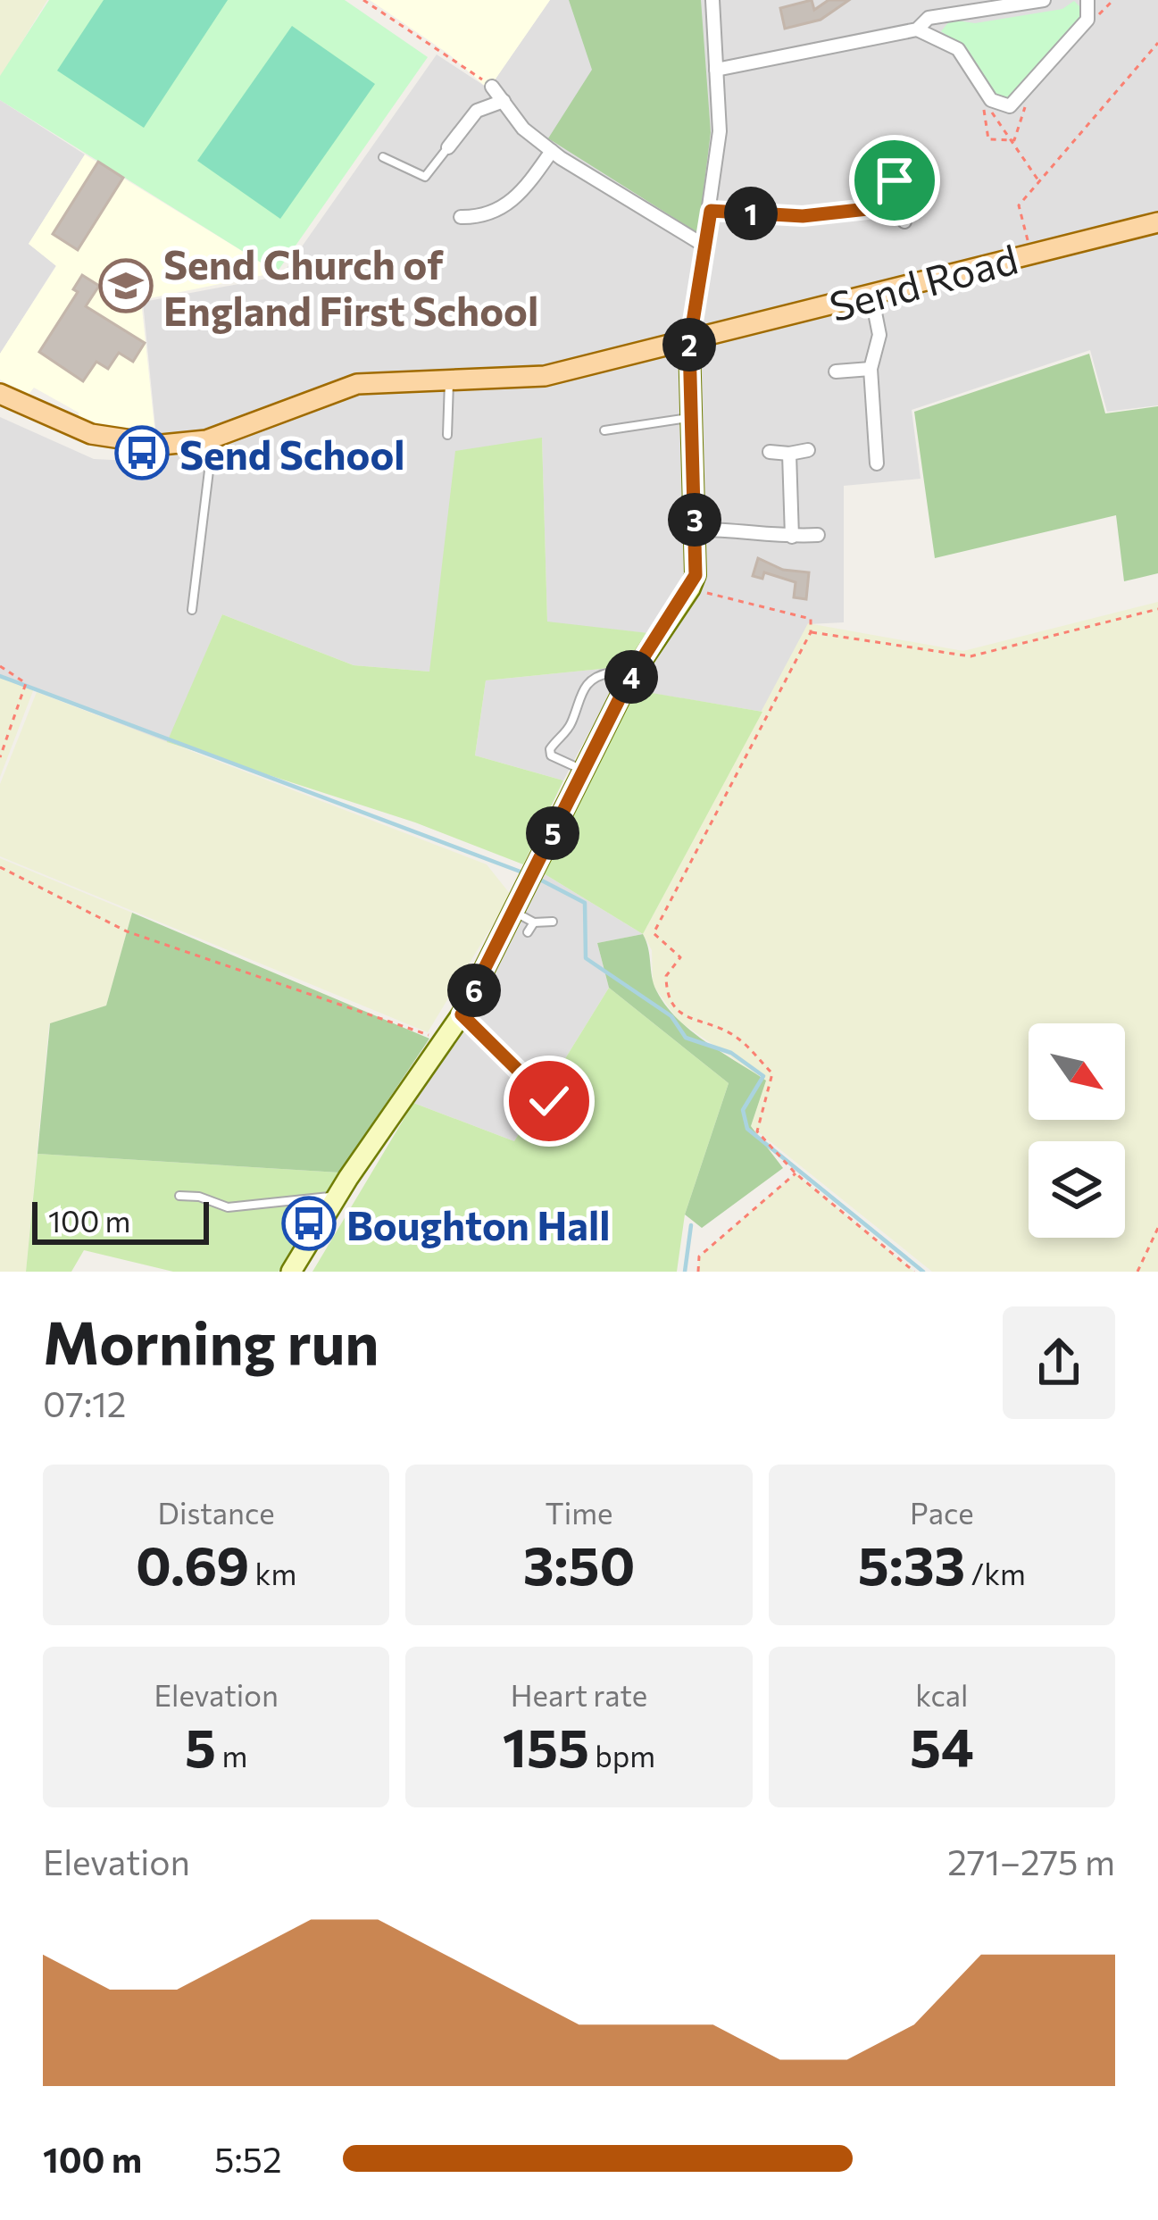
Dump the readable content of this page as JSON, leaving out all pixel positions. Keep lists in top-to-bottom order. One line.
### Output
{"streets":{"main road":["Send Road"]},"places":{"school or university":["Send Church of England First School"],"bus stop":["Send School","Boughton Hall"]},"scale_bar":"100 m","north":"bottom right","page":{"pins":["1","2","3","4","5","6"],"scale":"100 m","heading":["Morning run","07:12"],"stats":[["Distance","0.69 km"],["Time","3:50"],["Pace","5:33 /km"],["Elevation","5 m"],["Heart rate","155 bpm"],["kcal","54"]],"chart":["Elevation","271–275 m"],"list":[{"name":"100 m","note":"5:52"}]}}
